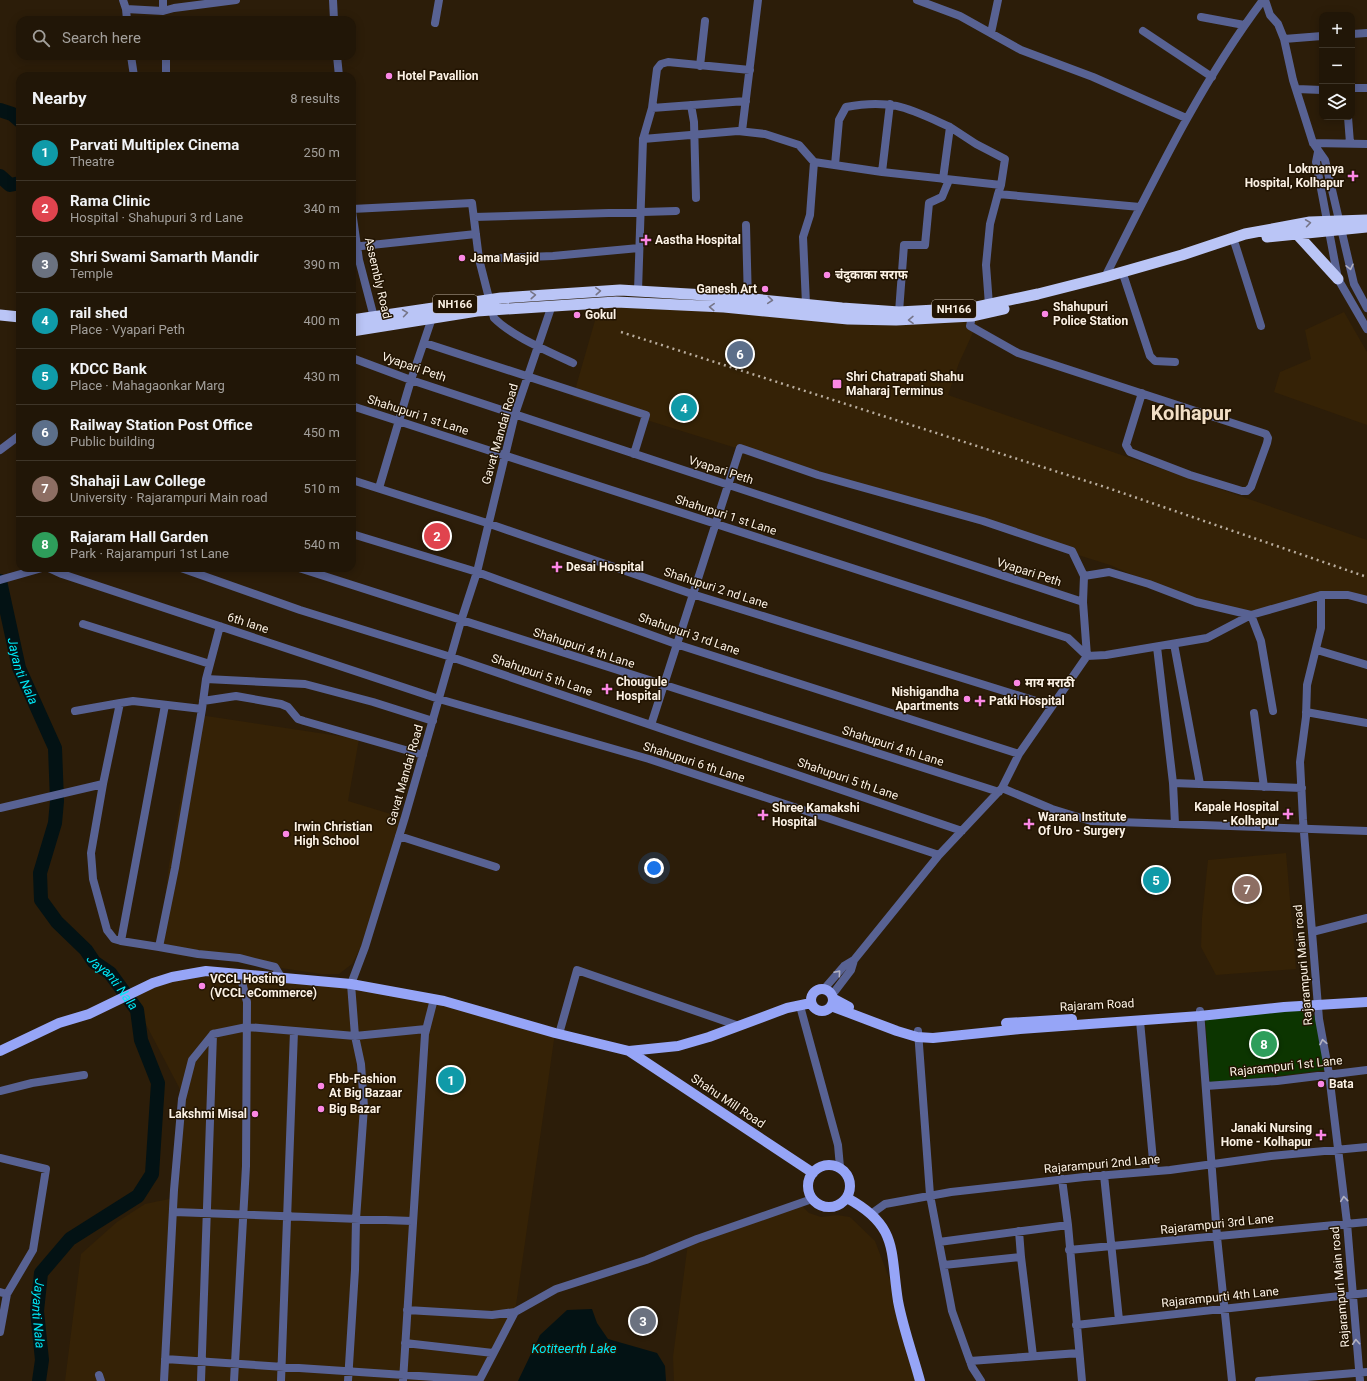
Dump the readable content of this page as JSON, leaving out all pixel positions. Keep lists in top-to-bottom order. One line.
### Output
{"streets":{"highway":["NH166"],"main road":["Rajaram Road","Shahu Mill Road"],"street":["Assembly Road","Vyapari Peth","Shahupuri 1 st Lane","Gavat Mandai Road","Shahupuri 2 nd Lane","6th lane","Shahupuri 3 rd Lane","Shahupuri 4 th Lane","Shahupuri 5 th Lane","Shahupuri 6 th Lane","Rajarampuri Main road","Rajarampuri 1st Lane","Rajarampuri 2nd Lane","Rajarampuri 3rd Lane","Rajarampurti 4th Lane"]},"crossings":[["Assembly Road","NH166"],["NH166","Gavat Mandai Road"],["Vyapari Peth","Gavat Mandai Road"],["Shahupuri 1 st Lane","Gavat Mandai Road"],["Gavat Mandai Road","Shahupuri 2 nd Lane"],["Gavat Mandai Road","6th lane"],["Gavat Mandai Road","Shahupuri 3 rd Lane"],["Gavat Mandai Road","Shahupuri 4 th Lane"],["Gavat Mandai Road","Shahupuri 5 th Lane"],["Gavat Mandai Road","Shahupuri 6 th Lane"],["6th lane","Shahupuri 6 th Lane"],["Shahupuri 4 th Lane","Rajarampuri Main road"],["Rajarampuri Main road","Rajaram Road"],["Rajarampuri Main road","Rajarampuri 1st Lane"],["Rajarampuri Main road","Rajarampuri 2nd Lane"],["Rajarampuri Main road","Rajarampuri 3rd Lane"],["Rajarampuri Main road","Rajarampurti 4th Lane"]],"districts":["Kolhapur"],"water":["Jayanti Nala","Kotiteerth Lake"],"places":{"other":["Hotel Pavallion","Jama Masjid","चंदुकाका सराफ","Ganesh Art","Shahupuri Police Station","Gokul","माय मराठी","Nishigandha Apartments","Irwin Christian High School","VCCL Hosting (VCCL eCommerce)","Bata","Fbb-Fashion At Big Bazaar","Big Bazar","Lakshmi Misal"],"health":["Lokmanya Hospital, Kolhapur","Aastha Hospital","Desai Hospital","Chougule Hospital","Patki Hospital","Kapale Hospital - Kolhapur","Shree Kamakshi Hospital","Warana Institute Of Uro - Surgery","Janaki Nursing Home - Kolhapur"],"transit":["Shri Chatrapati Shahu Maharaj Terminus"]},"page":{"map_buttons":["+","−"],"search":"Search here","heading":["Nearby","8 results"],"list":[{"mark":"1","name":"Parvati Multiplex Cinema","note":"Theatre","value":"250 m"},{"mark":"2","name":"Rama Clinic","note":"Hospital · Shahupuri 3 rd Lane","value":"340 m"},{"mark":"3","name":"Shri Swami Samarth Mandir","note":"Temple","value":"390 m"},{"mark":"4","name":"rail shed","note":"Place · Vyapari Peth","value":"400 m"},{"mark":"5","name":"KDCC Bank","note":"Place · Mahagaonkar Marg","value":"430 m"},{"mark":"6","name":"Railway Station Post Office","note":"Public building","value":"450 m"},{"mark":"7","name":"Shahaji Law College","note":"University · Rajarampuri Main road","value":"510 m"},{"mark":"8","name":"Rajaram Hall Garden","note":"Park · Rajarampuri 1st Lane","value":"540 m"}],"pins":["6","4","2","5","7","8","1","3"]}}
